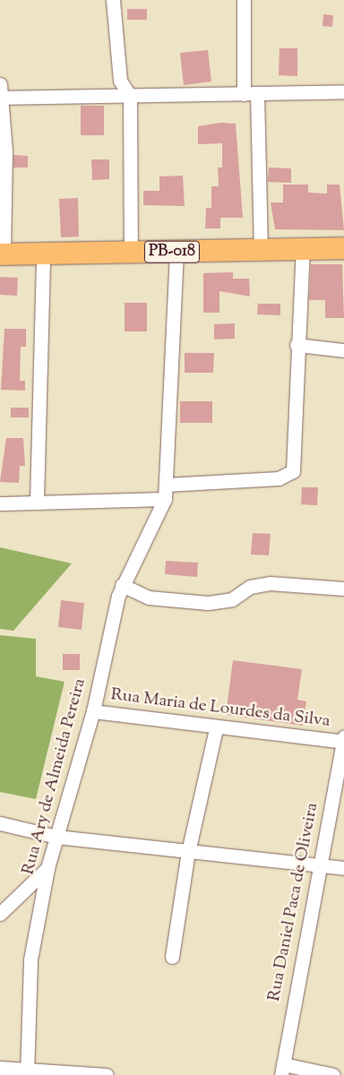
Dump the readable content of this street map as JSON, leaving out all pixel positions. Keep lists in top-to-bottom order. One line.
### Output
{"streets":{"main road":["PB-018"],"street":["Rua Maria de Lourdes da Silva","Rua Ary de Almeida Pereira","Rua Daniel Paca de Oliveira"]},"crossings":[["Rua Maria de Lourdes da Silva","Rua Ary de Almeida Pereira"],["Rua Maria de Lourdes da Silva","Rua Daniel Paca de Oliveira"]]}
